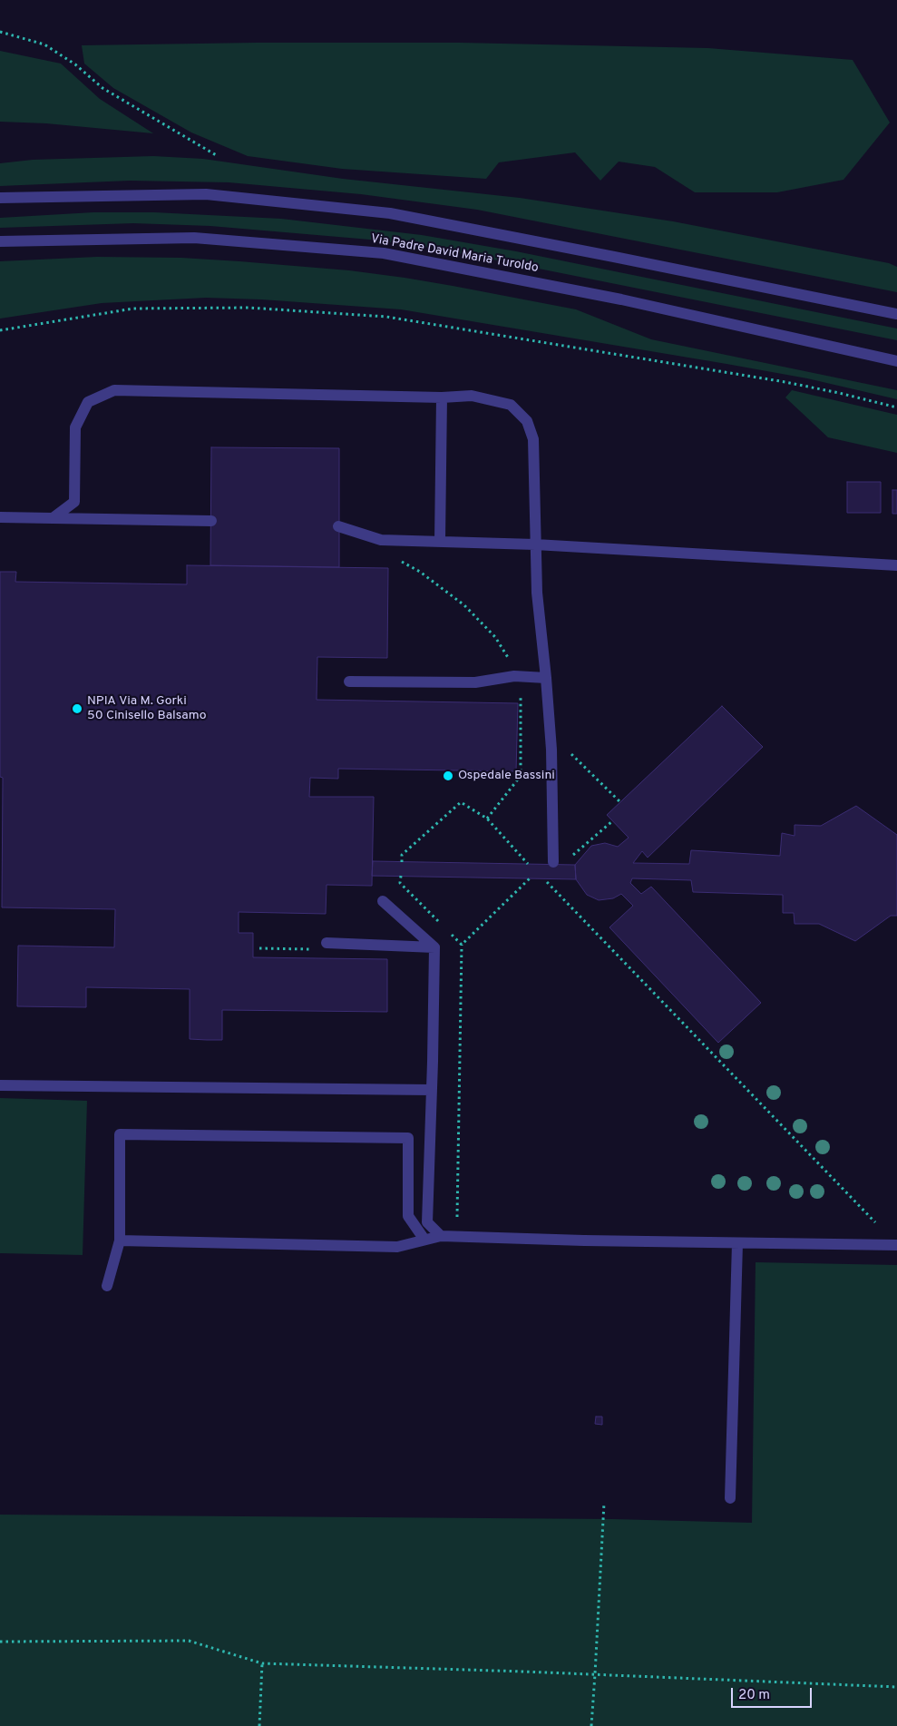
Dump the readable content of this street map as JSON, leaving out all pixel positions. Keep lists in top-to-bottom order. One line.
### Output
{"streets":{"street":["Via Padre David Maria Turoldo"]},"places":["NPIA Via M. Gorki 50 Cinisello Balsamo","Ospedale Bassini"],"scale_bar":"20 m"}
